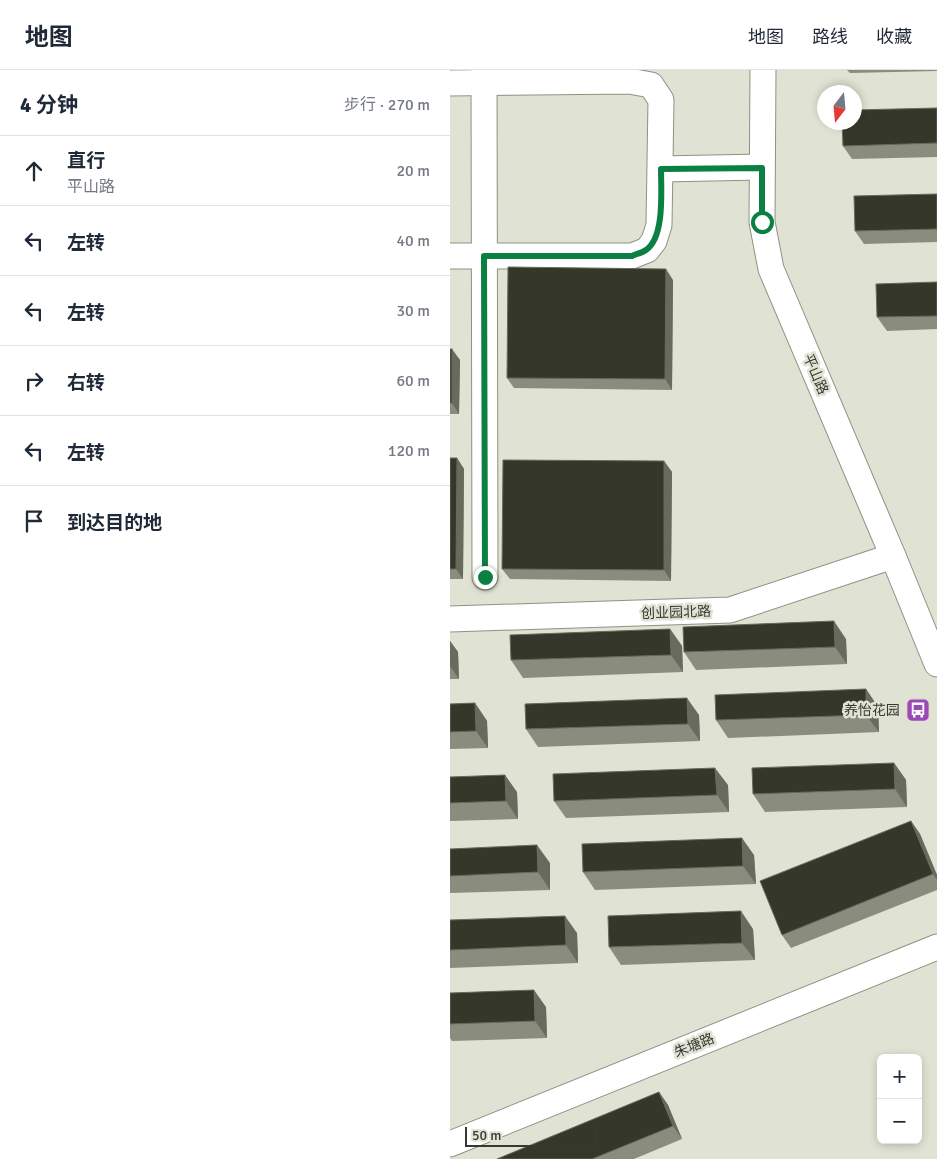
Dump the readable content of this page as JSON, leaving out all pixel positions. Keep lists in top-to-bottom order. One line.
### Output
{"streets":{"street":["平山路","创业园北路","朱塘路"]},"crossings":[["平山路","创业园北路"]],"places":{"bus stop":["养怡花园"]},"scale_bar":"50 m","north":"bottom","page":{"header":"地图","nav":["地图","路线","收藏"],"heading":["4 分钟","步行 · 270 m"],"list":[["直行","平山路","20 m"],["左转","40 m"],["左转","30 m"],["右转","60 m"],["左转","120 m"],"到达目的地"],"map_buttons":["+","−"],"scale":"50 m"}}
